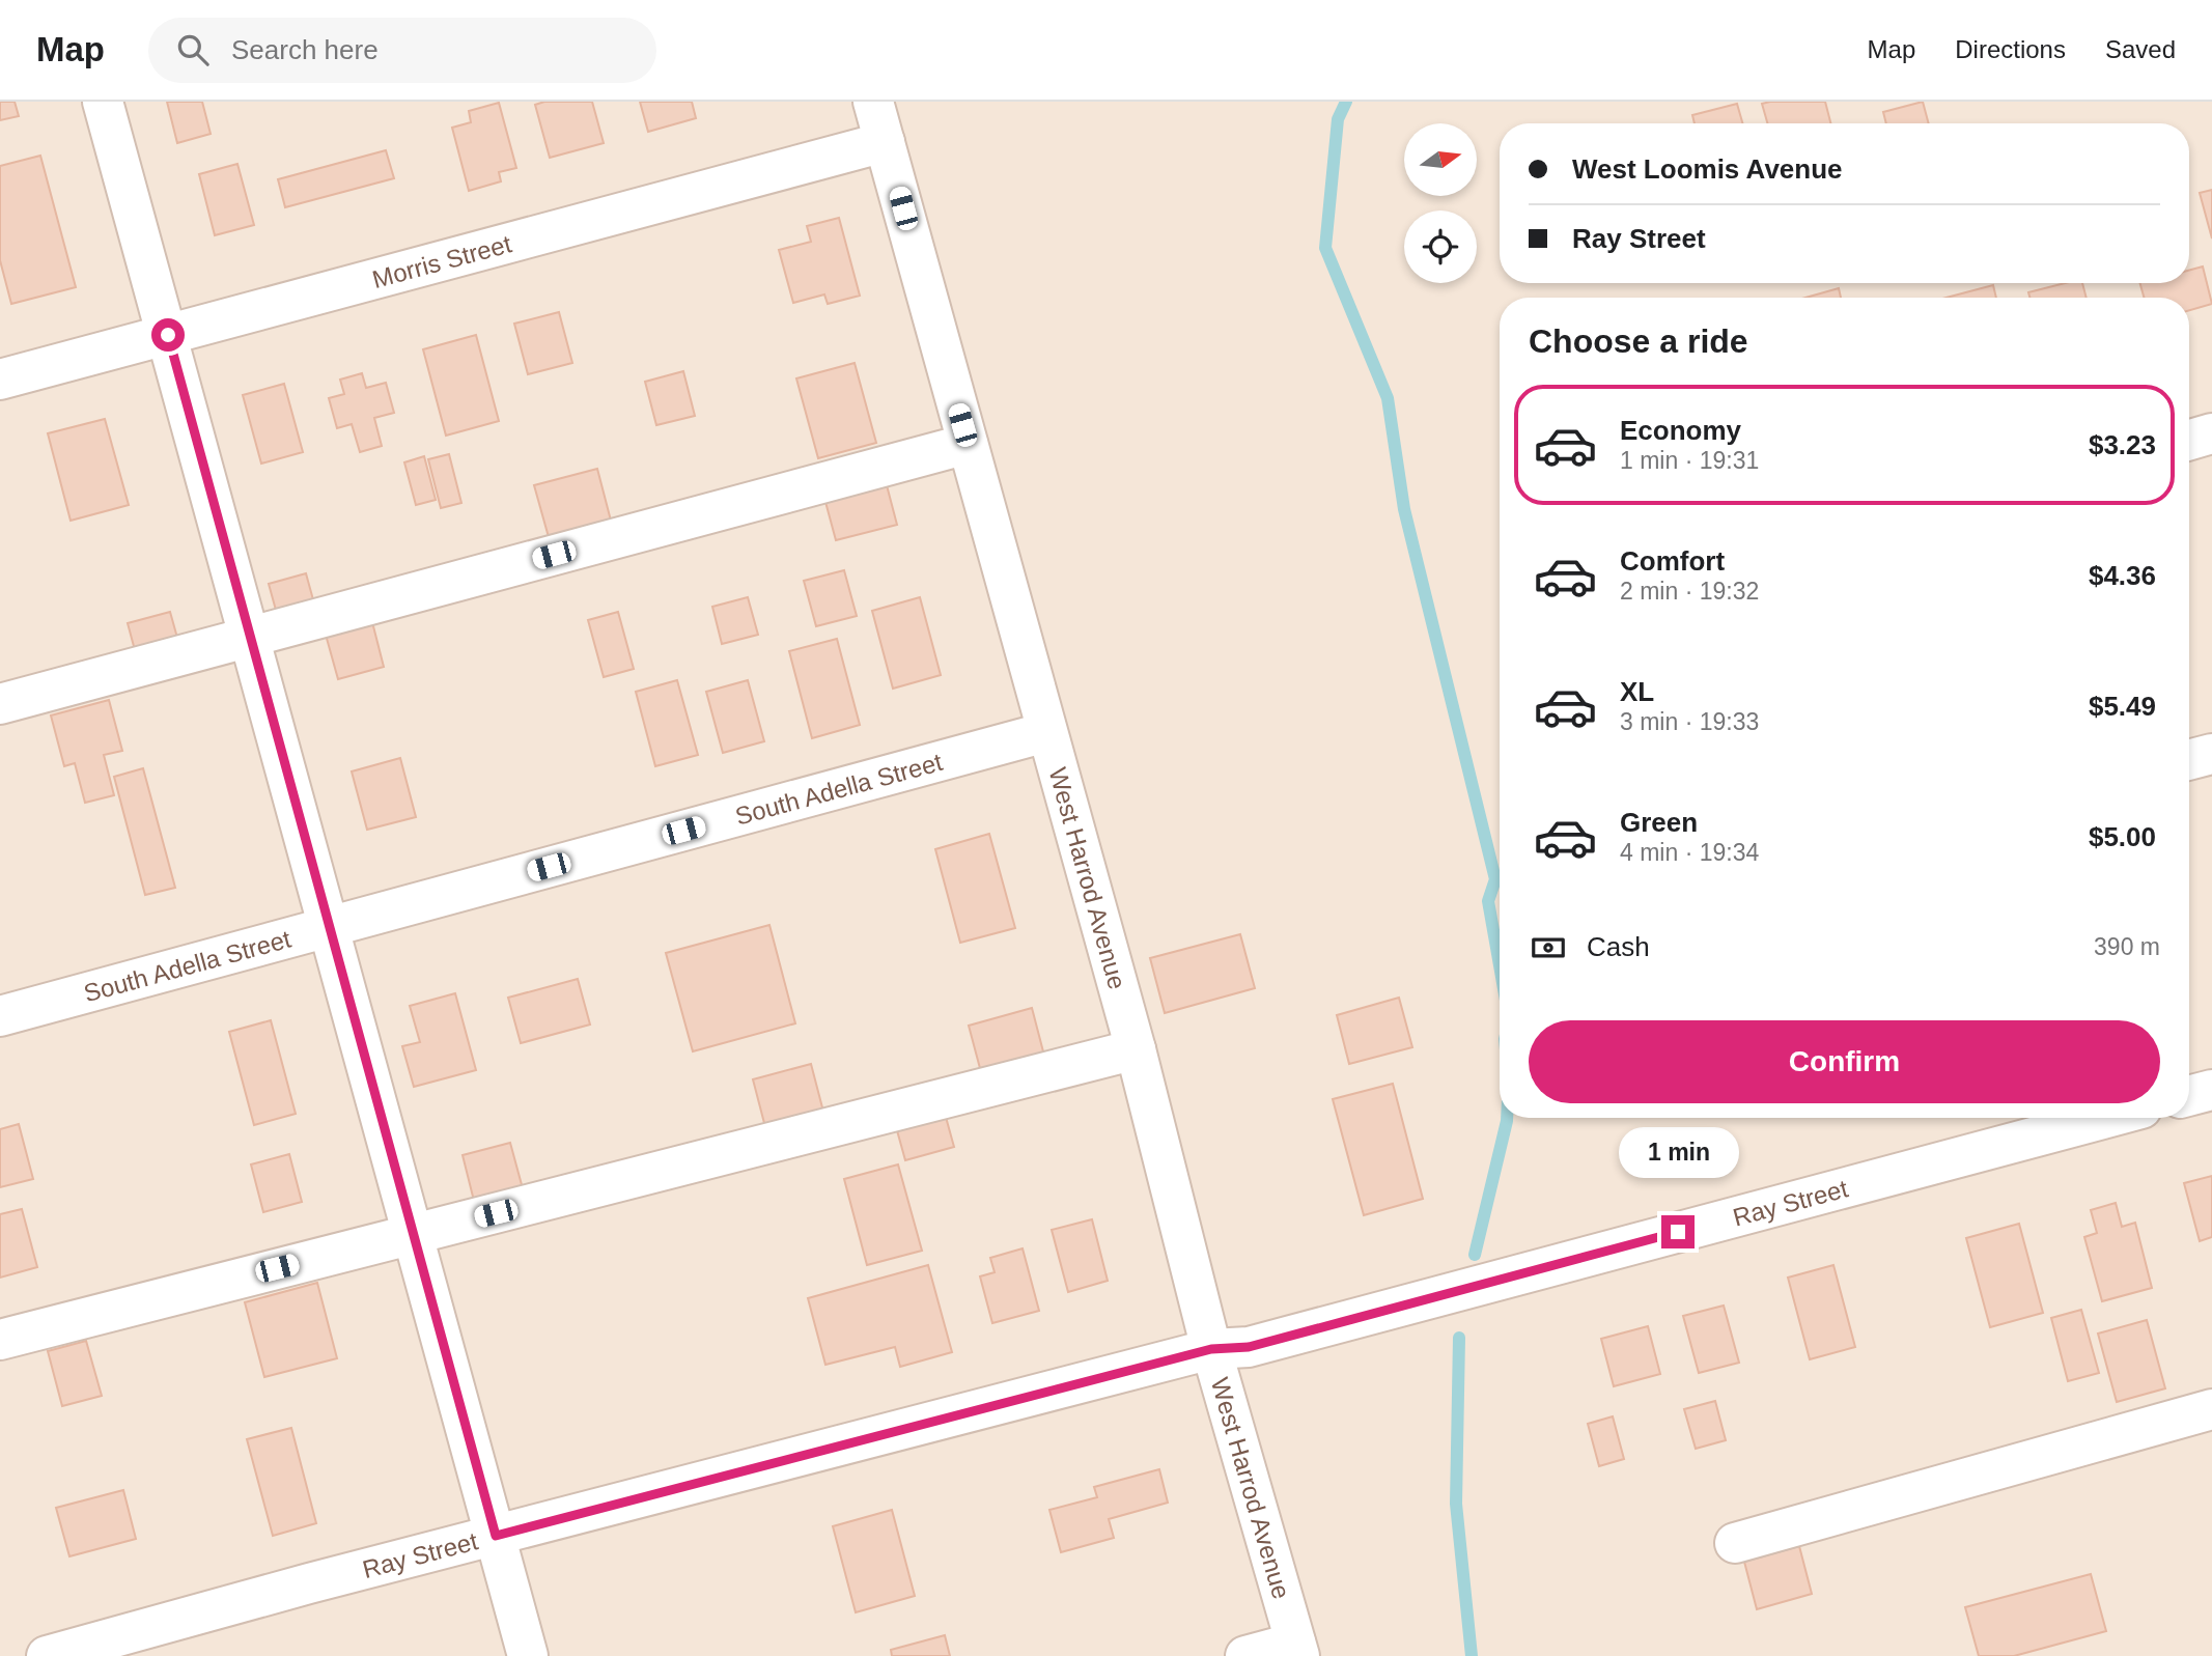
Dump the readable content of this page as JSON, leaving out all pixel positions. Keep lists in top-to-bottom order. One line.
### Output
{"streets":{"street":["Morris Street","South Adella Street","West Harrod Avenue","Ray Street"]},"crossings":[["Morris Street","West Harrod Avenue"],["South Adella Street","West Harrod Avenue"],["West Harrod Avenue","Ray Street"]],"north":"right","page":{"header":"Map","search":"Search here","nav":["Map","Directions","Saved"],"banner":["West Loomis Avenue","Ray Street"],"heading":"Choose a ride","list":[{"name":"Economy","note":"1 min · 19:31","value":"$3.23"},{"name":"Comfort","note":"2 min · 19:32","value":"$4.36"},{"name":"XL","note":"3 min · 19:33","value":"$5.49"},{"name":"Green","note":"4 min · 19:34","value":"$5.00"}],"pay":["Cash","390 m"],"buttons":"Confirm","bubble":"1 min"}}
